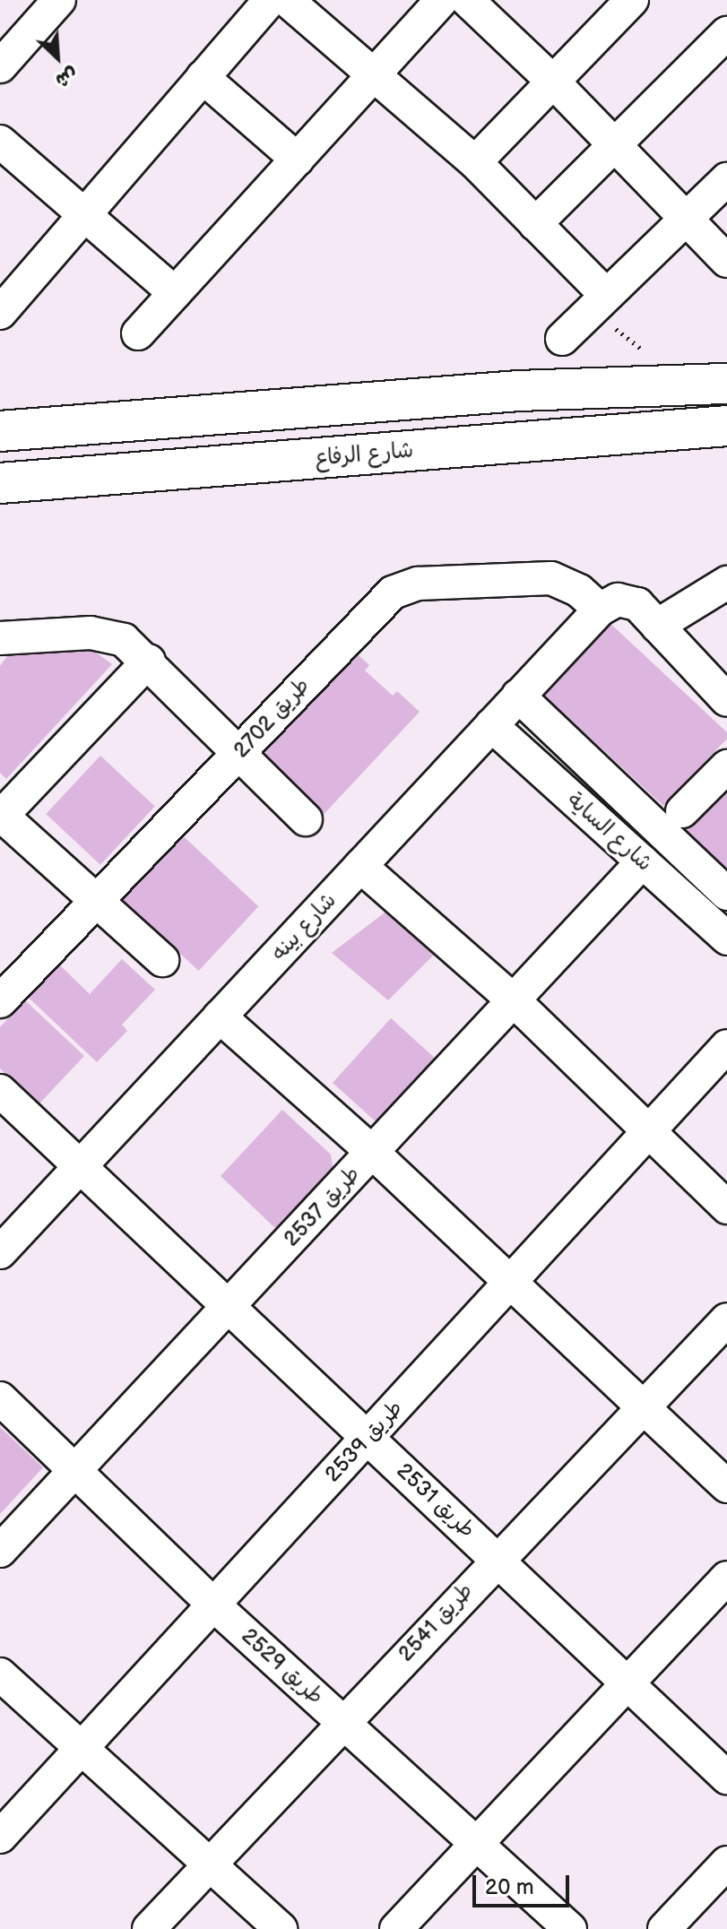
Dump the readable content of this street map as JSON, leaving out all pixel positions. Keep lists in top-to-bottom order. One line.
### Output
{"streets":{"main road":["شارع الرفاع"],"street":["طريق 2702","شارع الساية","شارع بينه","طريق 2537","طريق 2539","طريق 2531","طريق 2541","طريق 2529"]},"crossings":[["طريق 2702","شارع بينه"],["شارع الساية","شارع بينه"],["شارع الساية","طريق 2537"],["شارع بينه","طريق 2531"],["طريق 2537","طريق 2531"],["طريق 2537","طريق 2529"],["طريق 2539","طريق 2531"],["طريق 2539","طريق 2529"],["طريق 2531","طريق 2541"],["طريق 2541","طريق 2529"]],"scale_bar":"20 m","north":"bottom right"}
